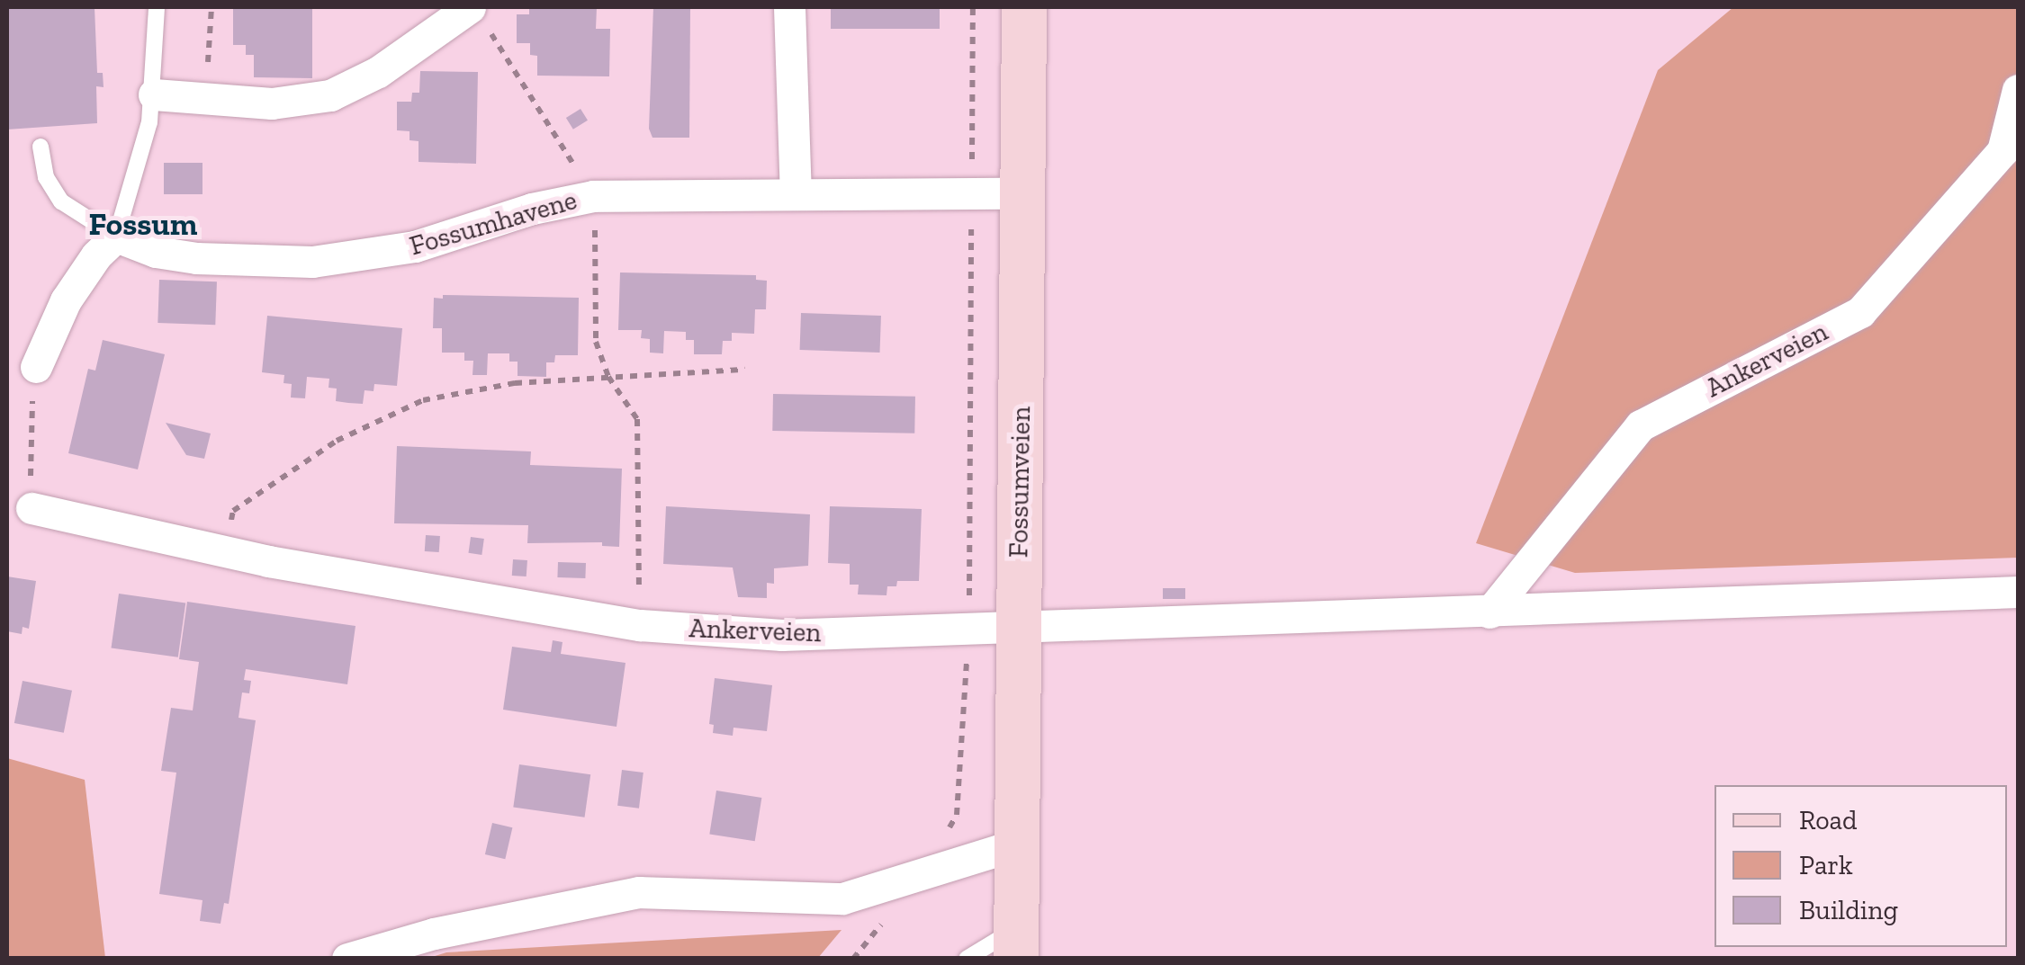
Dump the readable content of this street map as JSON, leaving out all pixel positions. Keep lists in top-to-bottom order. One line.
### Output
{"streets":{"street":["Fossumhavene","Ankerveien","Fossumveien"]},"crossings":[["Fossumhavene","Fossumveien"],["Ankerveien","Fossumveien"]],"districts":["Fossum"],"legend":["Road","Park","Building"]}
